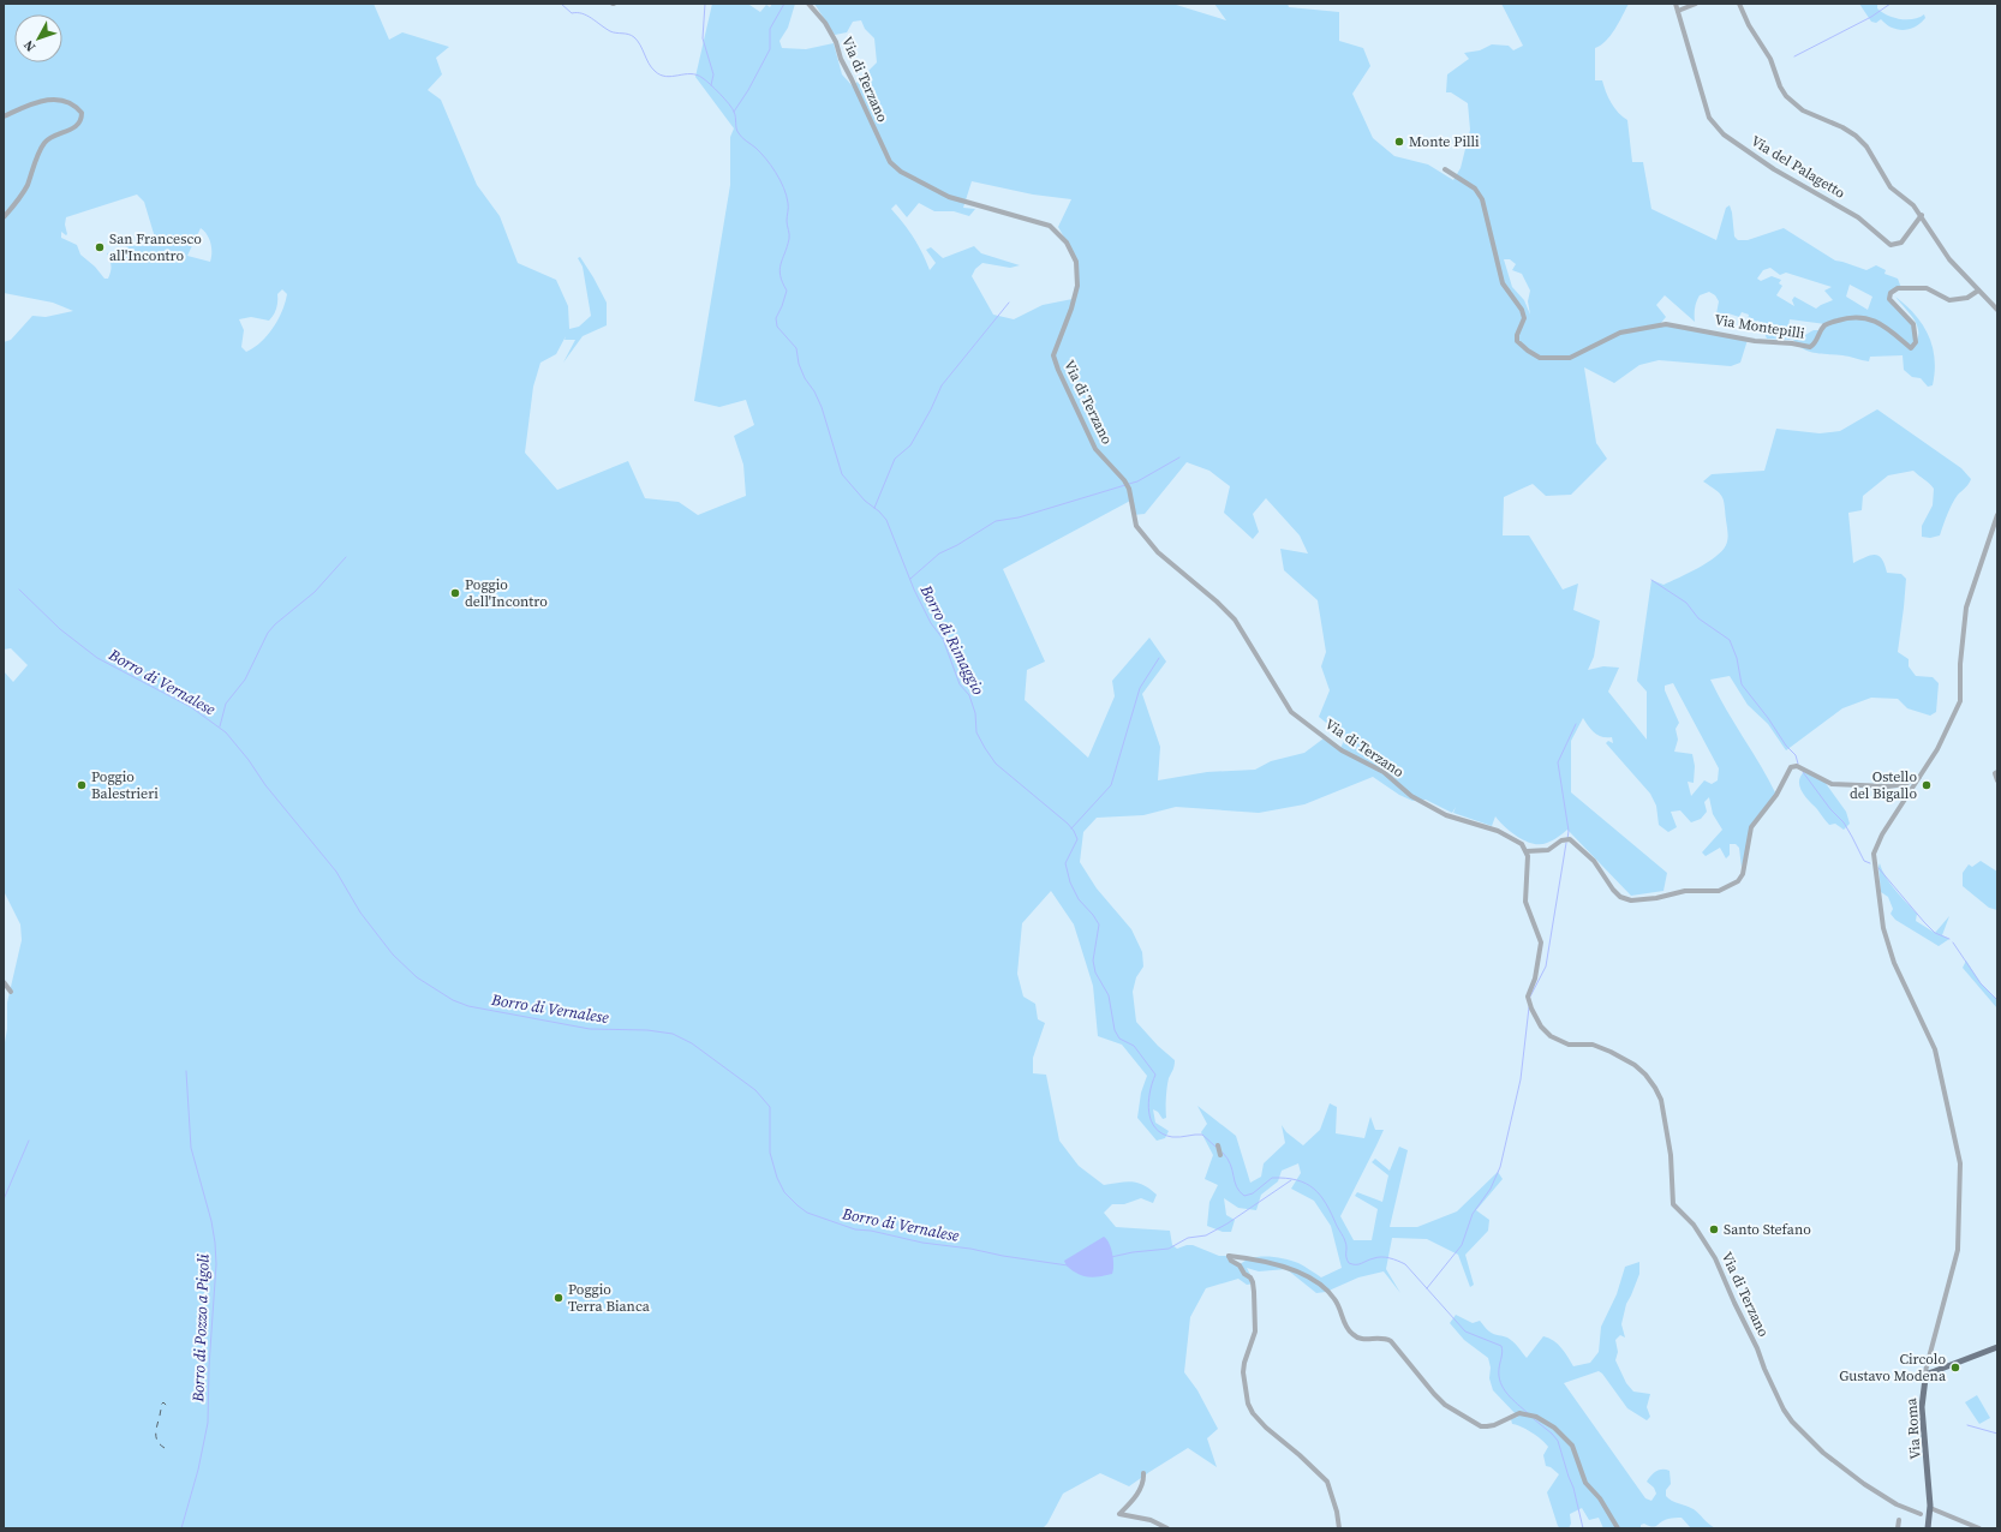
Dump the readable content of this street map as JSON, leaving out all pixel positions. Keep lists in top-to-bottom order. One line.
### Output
{"streets":{"main road":["Via Roma"],"street":["Via di Terzano","Via del Palagetto","Via Montepilli"]},"water":["Borro di Rimaggio","Borro di Vernalese","Borro di Pozzo a Pigoli"],"places":["Monte Pilli","San Francesco all'Incontro","Poggio dell'Incontro","Poggio Balestrieri","Ostello del Bigallo","Santo Stefano","Poggio Terra Bianca","Circolo Gustavo Modena"],"north":"bottom left"}
